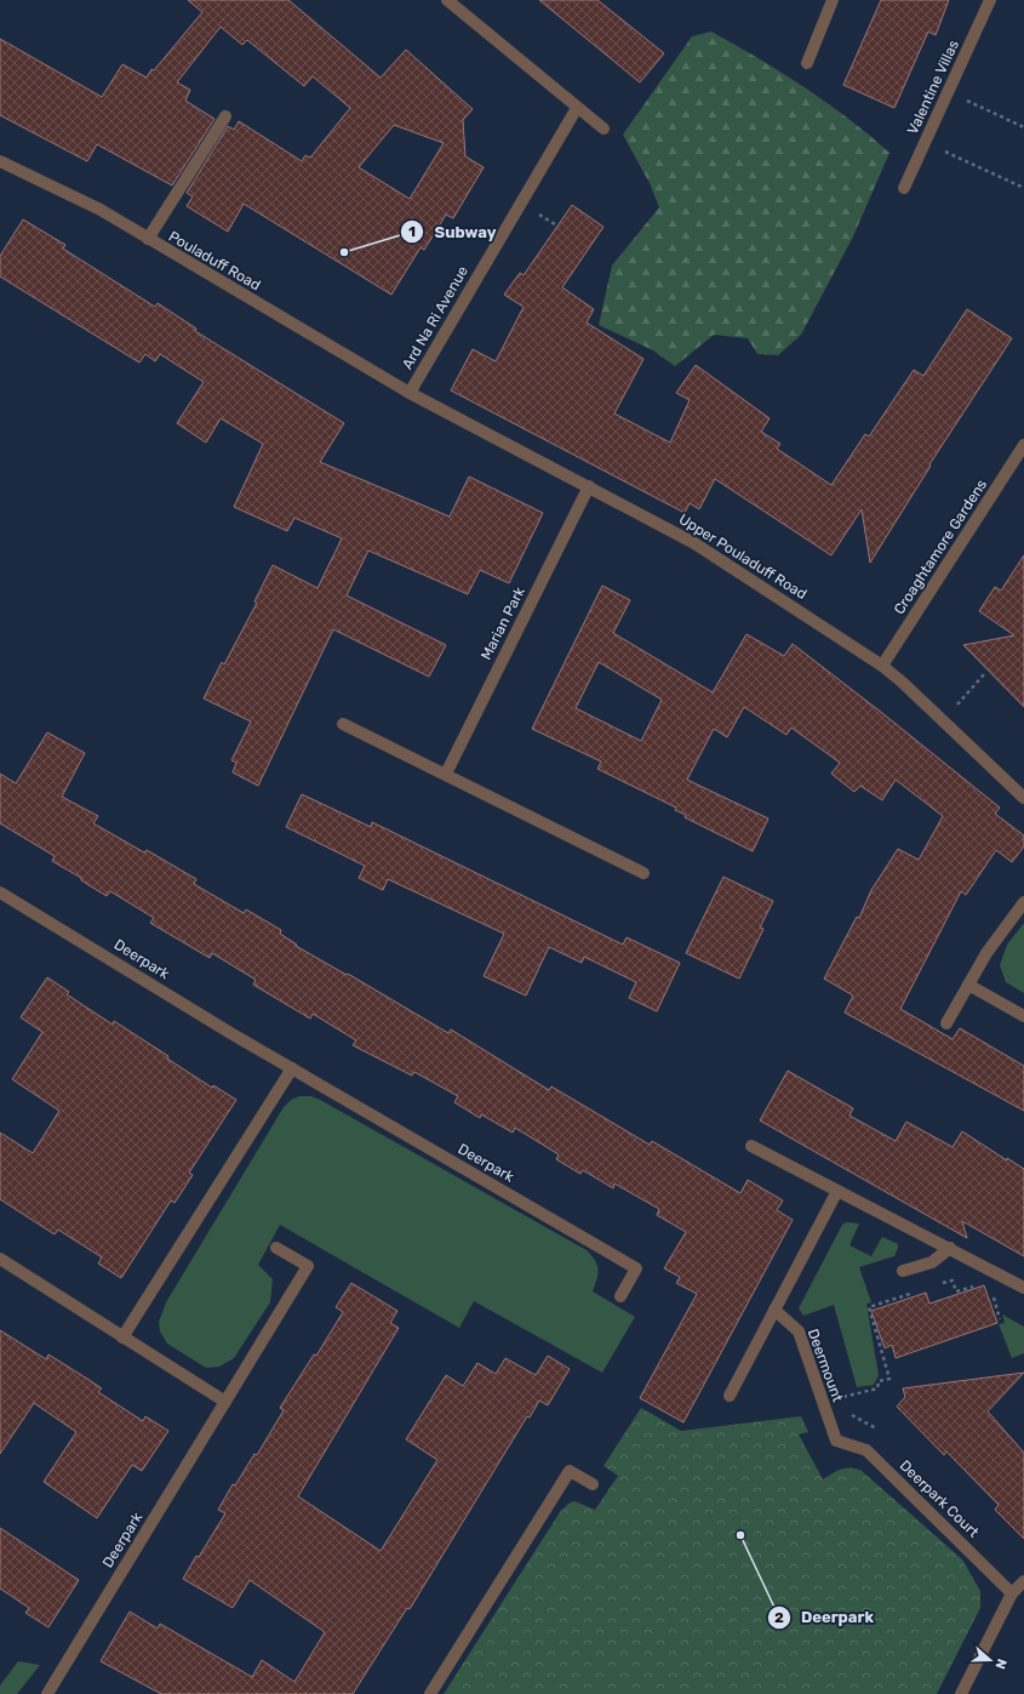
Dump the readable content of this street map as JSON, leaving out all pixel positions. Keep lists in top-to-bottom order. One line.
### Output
{"streets":{"street":["Valentine Villas","Pouladuff Road","Ard Na Ri Avenue","Croaghtamore Gardens","Upper Pouladuff Road","Marian Park","Deerpark","Deermount","Deerpark Court"]},"crossings":[["Pouladuff Road","Ard Na Ri Avenue"],["Pouladuff Road","Upper Pouladuff Road"],["Ard Na Ri Avenue","Upper Pouladuff Road"],["Croaghtamore Gardens","Upper Pouladuff Road"],["Upper Pouladuff Road","Marian Park"],["Deermount","Deerpark Court"]],"places":["Subway","Deerpark"],"north":"right"}
